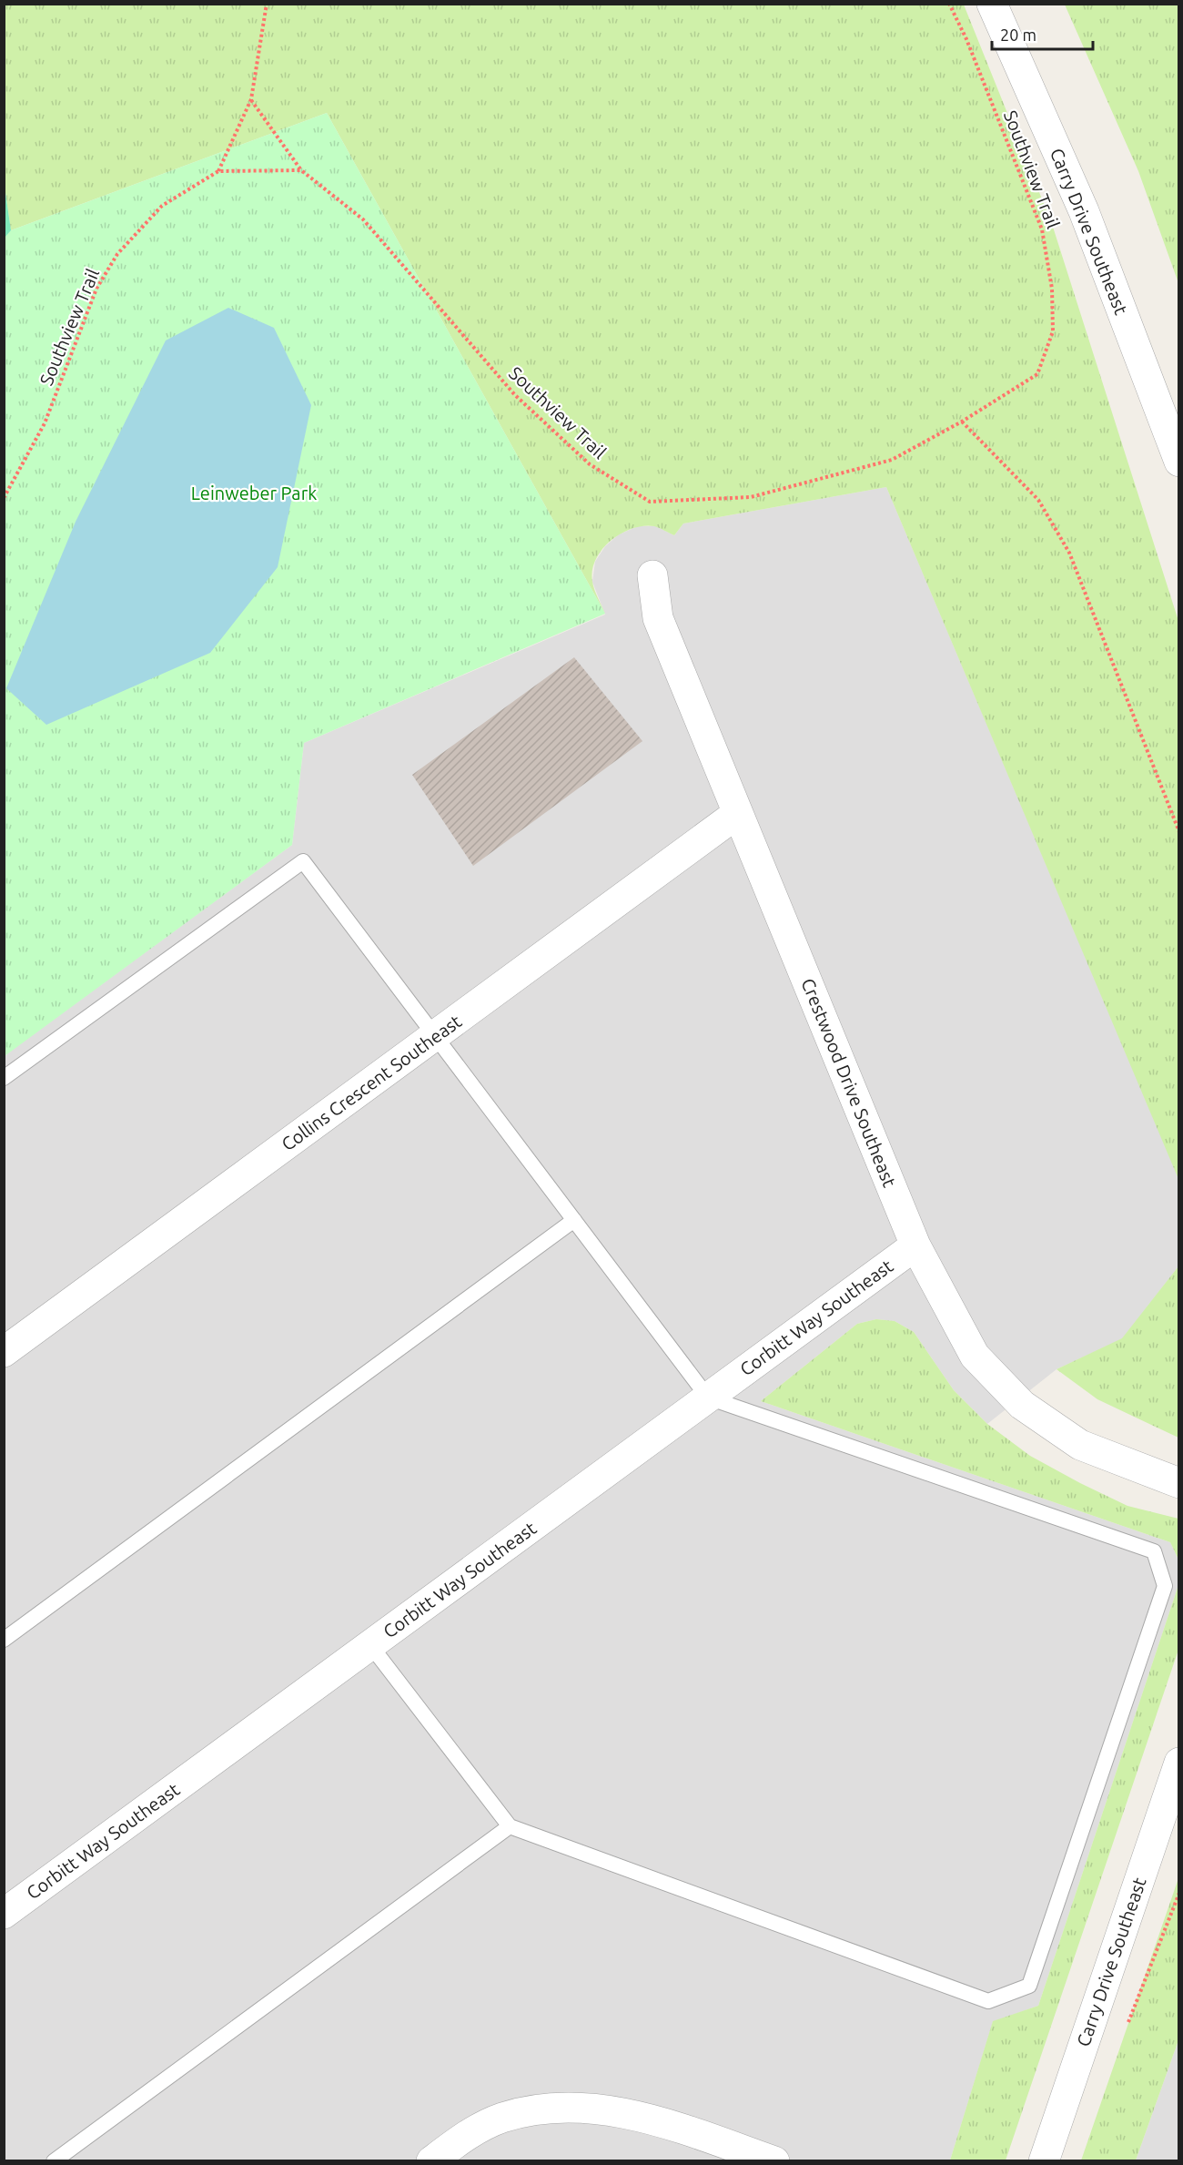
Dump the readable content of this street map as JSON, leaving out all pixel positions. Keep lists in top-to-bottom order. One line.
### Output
{"streets":{"street":["Carry Drive Southeast","Collins Crescent Southeast","Crestwood Drive Southeast","Corbitt Way Southeast"],"path":["Southview Trail"]},"crossings":[["Collins Crescent Southeast","Crestwood Drive Southeast"],["Crestwood Drive Southeast","Corbitt Way Southeast"]],"parks":["Leinweber Park"],"scale_bar":"20 m"}
